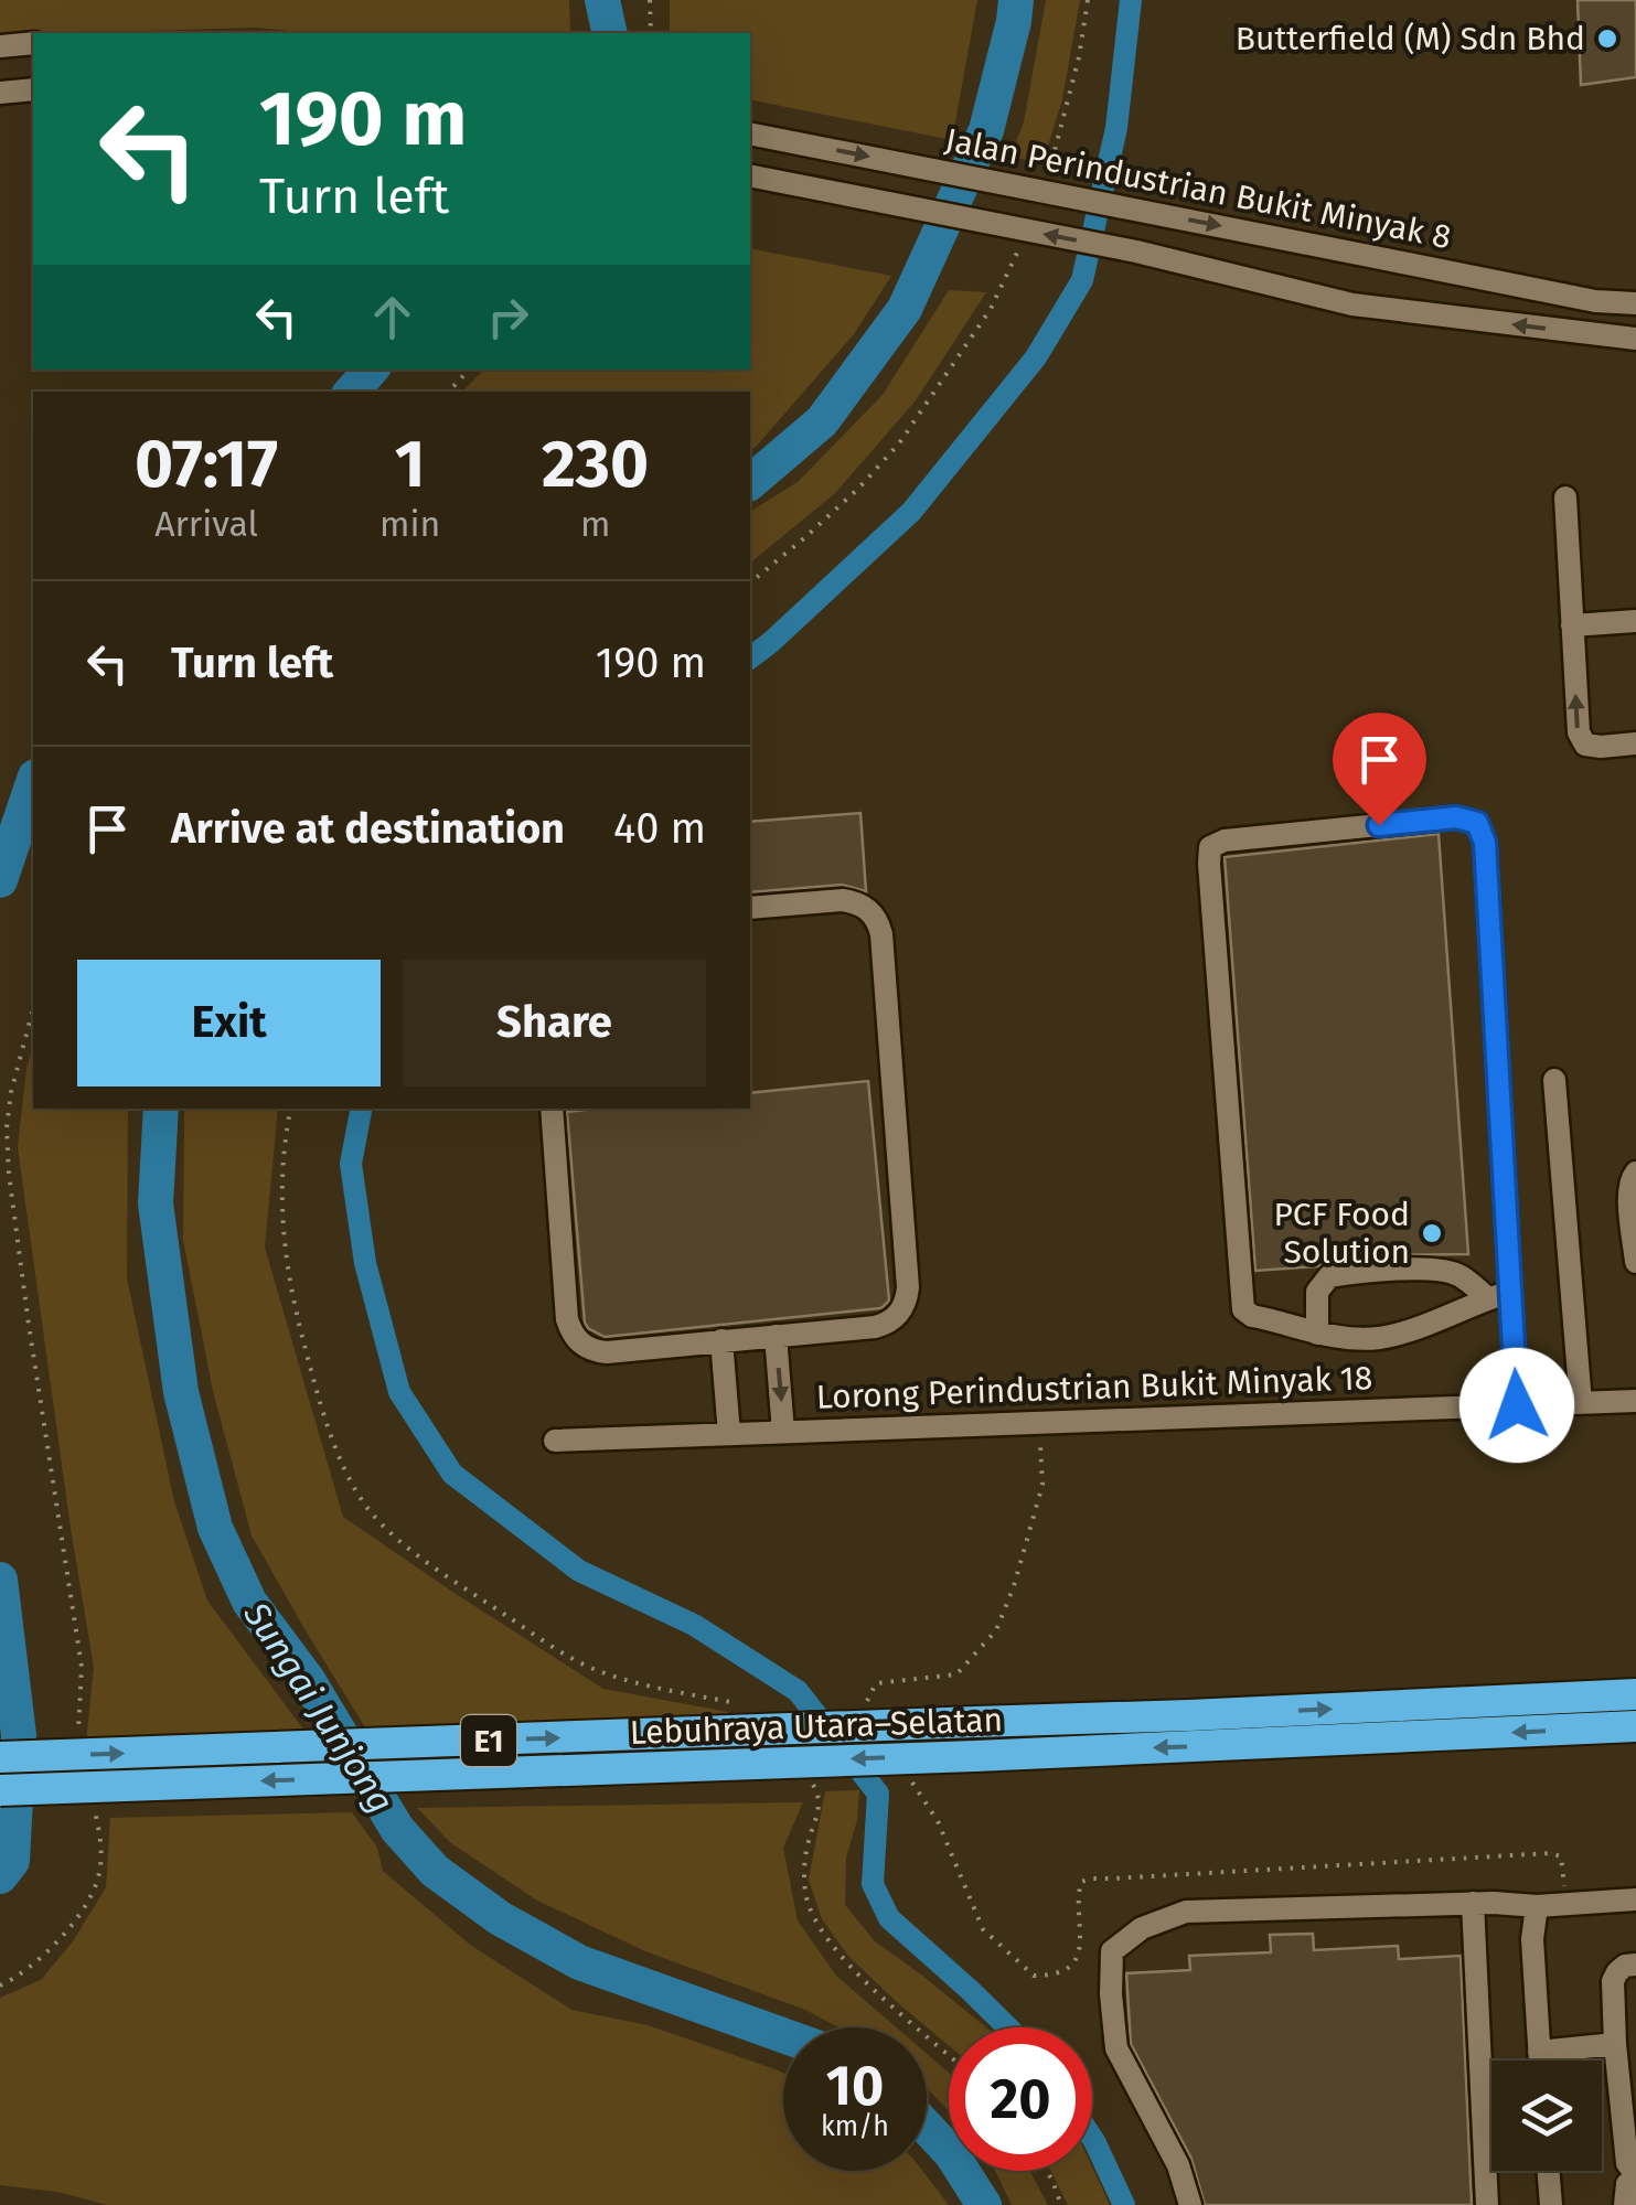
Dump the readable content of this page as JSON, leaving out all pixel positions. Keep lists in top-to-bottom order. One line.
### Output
{"streets":{"highway":["Lebuhraya Utara–Selatan","E1"],"street":["Jalan Perindustrian Bukit Minyak 8","Lorong Perindustrian Bukit Minyak 18"]},"water":["Sungai Junjong"],"places":["Butterfield (M) Sdn Bhd","PCF Food Solution"],"page":{"turn":["190 m","Turn left"],"eta":["07:17","Arrival","1","min","230","m"],"list":[{"name":"Turn left","value":"190 m"},{"name":"Arrive at destination","value":"40 m"}],"buttons":["Exit","Share"],"speed":"10 km/h","limit":"20"}}
